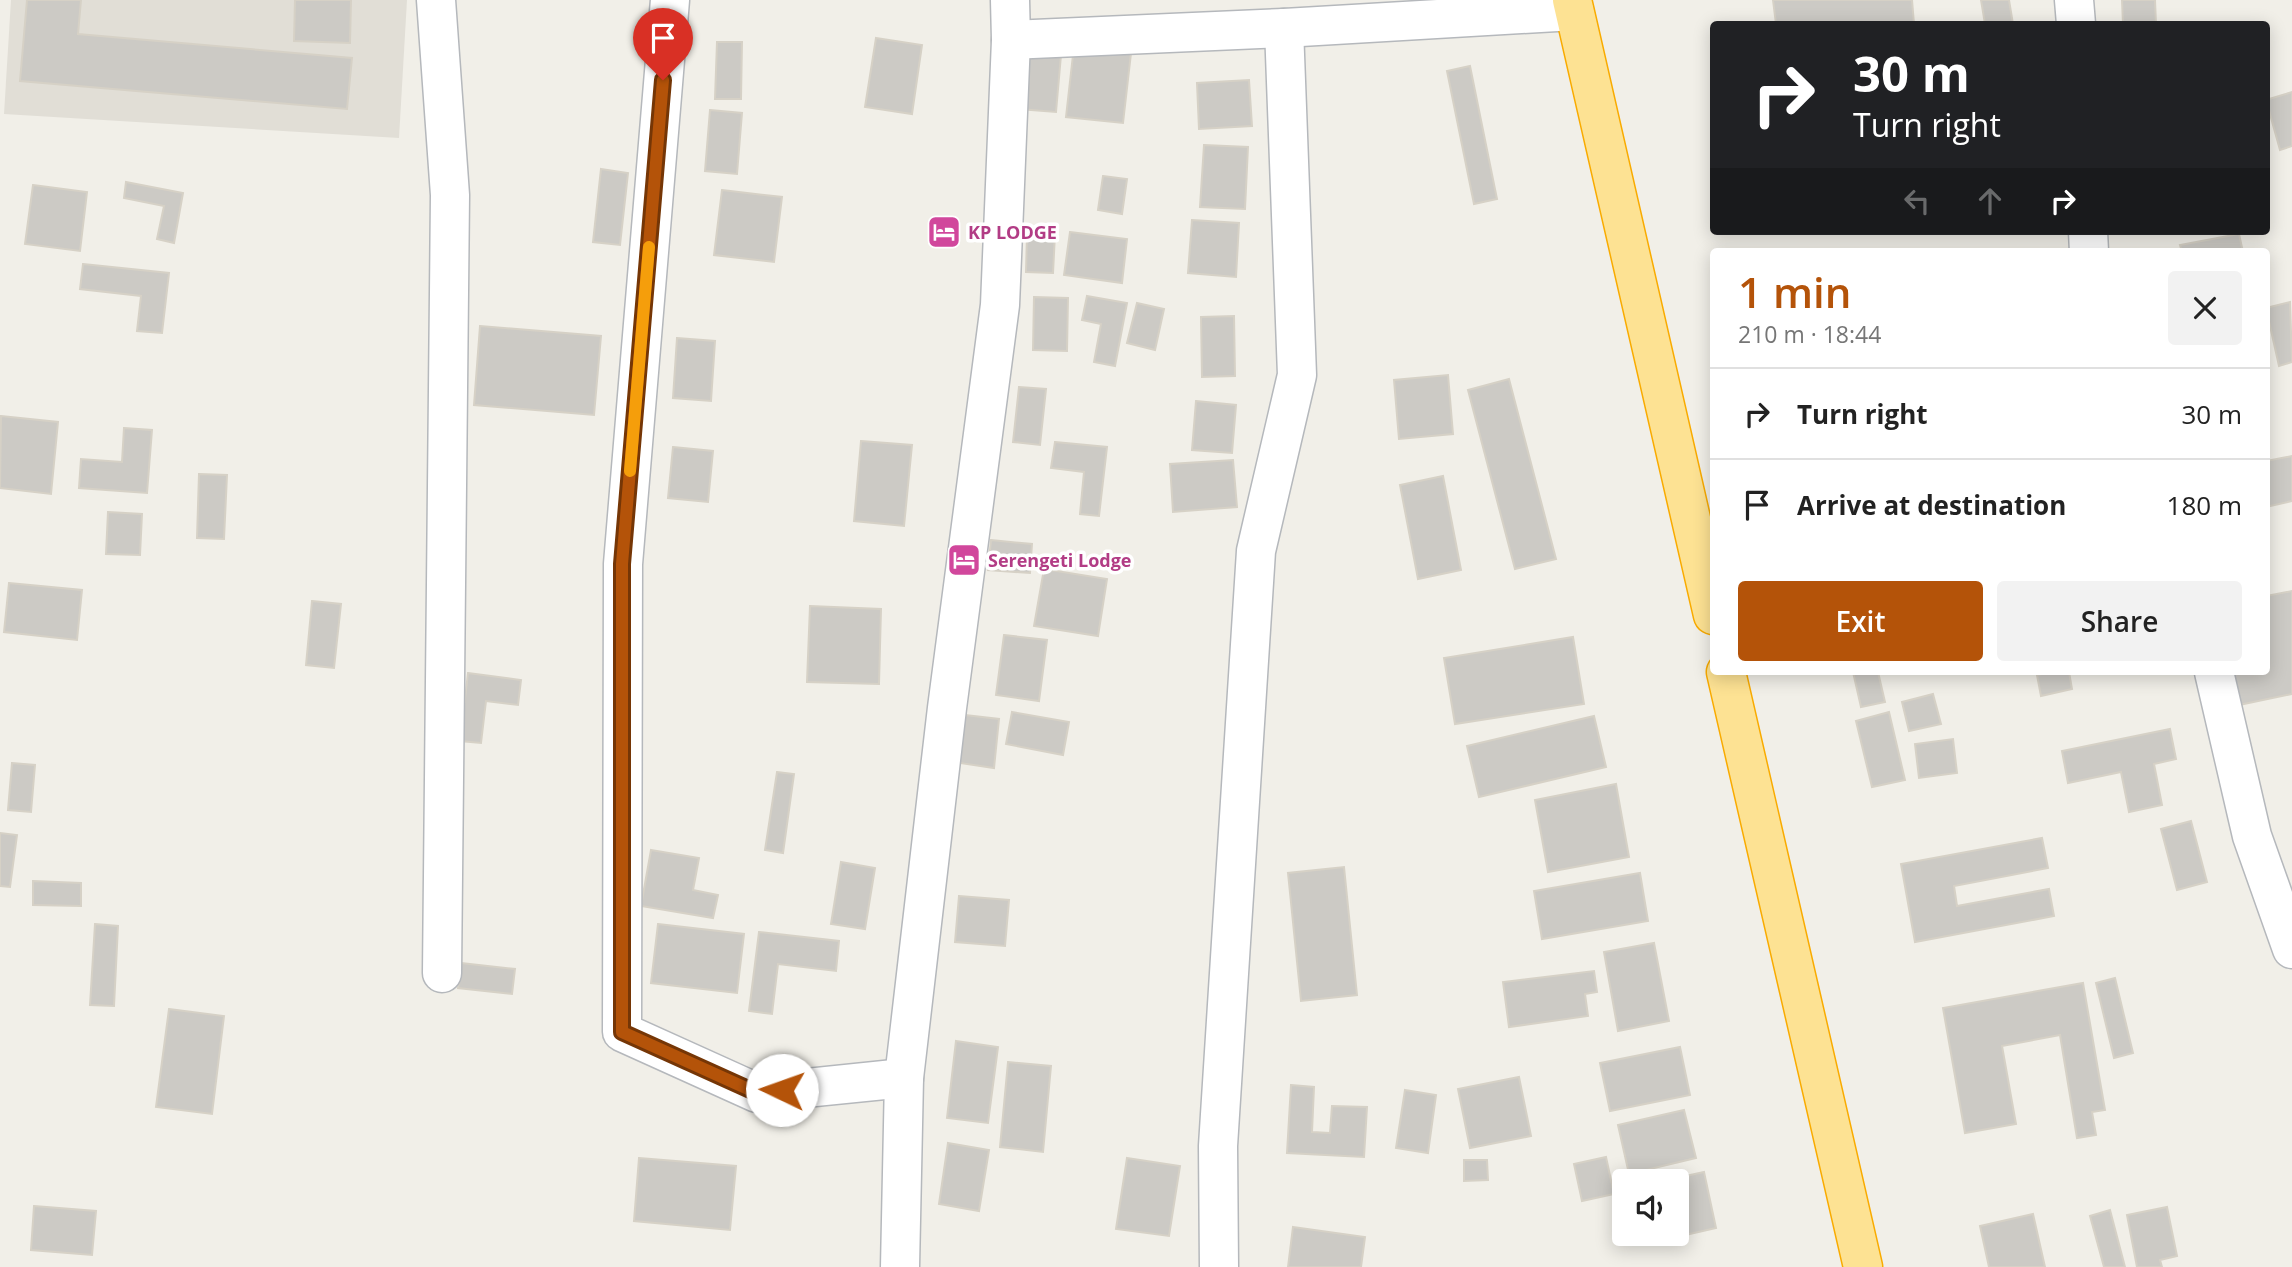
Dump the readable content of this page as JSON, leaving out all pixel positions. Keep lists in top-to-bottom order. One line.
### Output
{"places":{"hotel":["KP LODGE","Serengeti Lodge"]},"page":{"turn":["30 m","Turn right"],"heading":["1 min","210 m · 18:44"],"list":[{"name":"Turn right","value":"30 m"},{"name":"Arrive at destination","value":"180 m"}],"buttons":["Exit","Share"]}}
